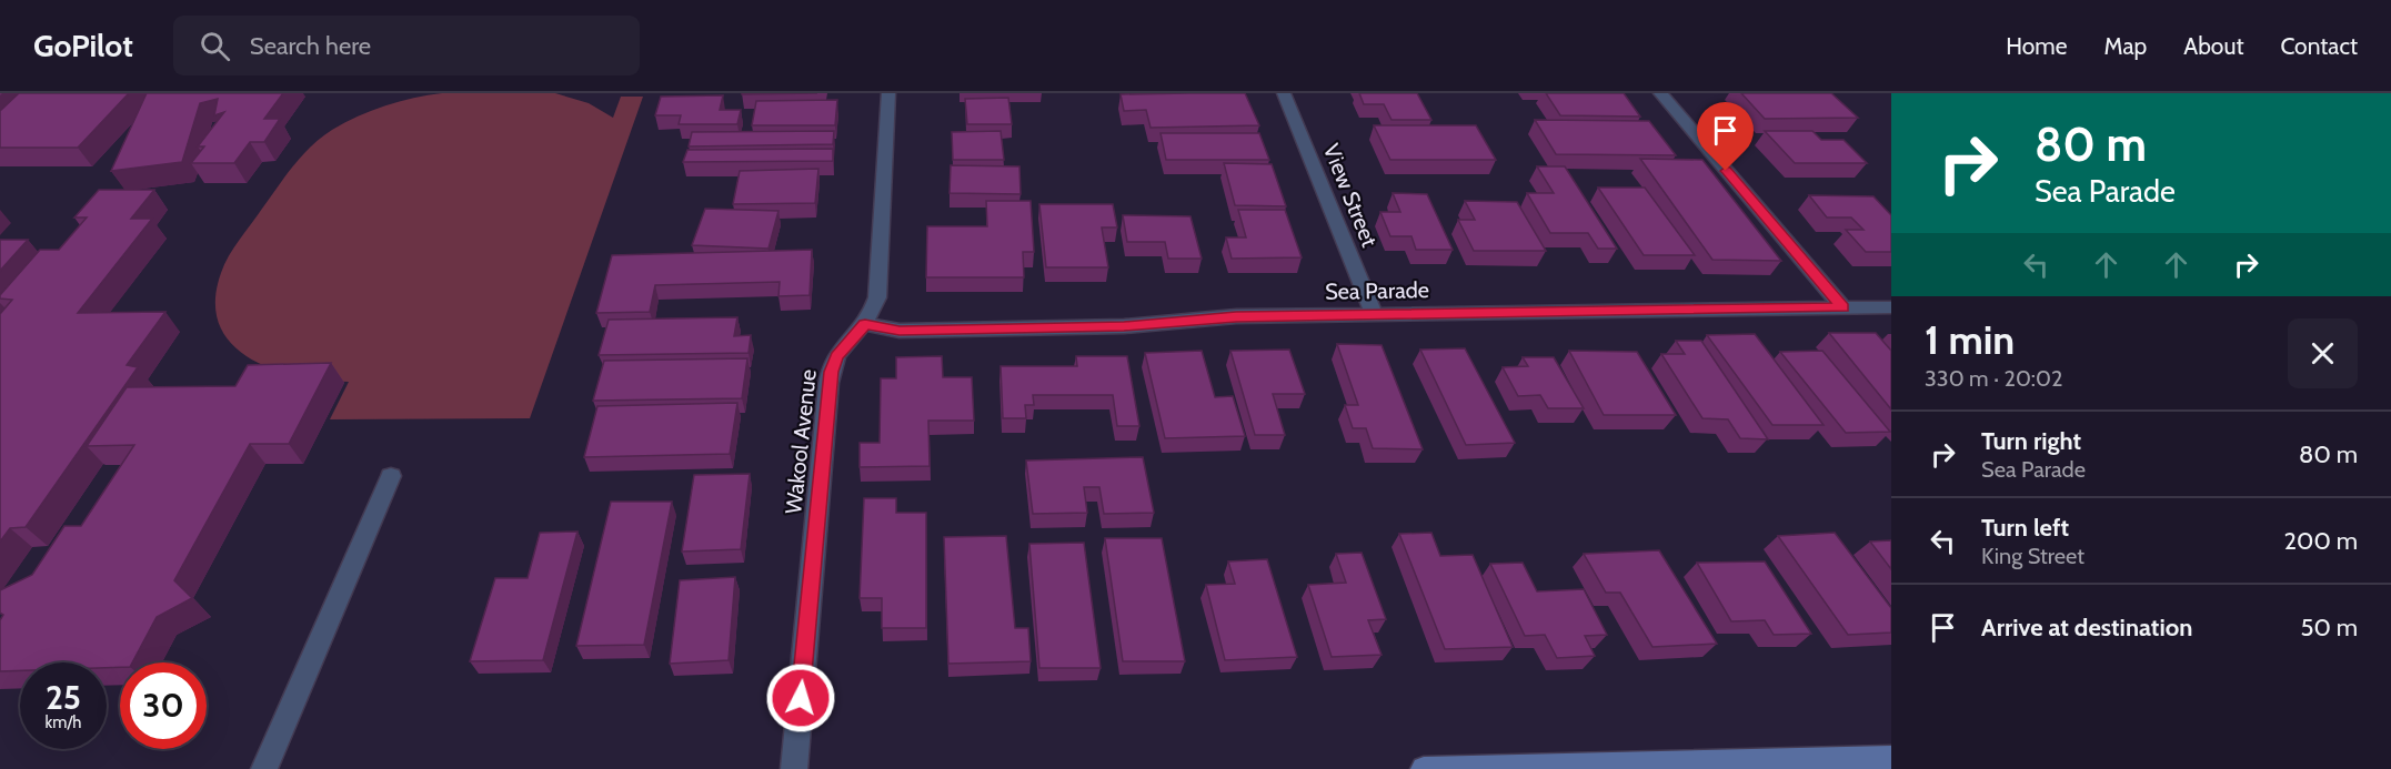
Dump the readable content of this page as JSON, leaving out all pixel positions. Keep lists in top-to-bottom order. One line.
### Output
{"streets":{"street":["View Street","Sea Parade","Wakool Avenue"]},"crossings":[["View Street","Sea Parade"],["Sea Parade","Wakool Avenue"]],"page":{"header":"GoPilot","search":"Search here","nav":["Home","Map","About","Contact"],"turn":["80 m","Sea Parade"],"heading":["1 min","330 m · 20:02"],"list":[{"name":"Turn right","note":"Sea Parade","value":"80 m"},{"name":"Turn left","note":"King Street","value":"200 m"},{"name":"Arrive at destination","value":"50 m"}],"speed":"25 km/h","limit":"30"}}
